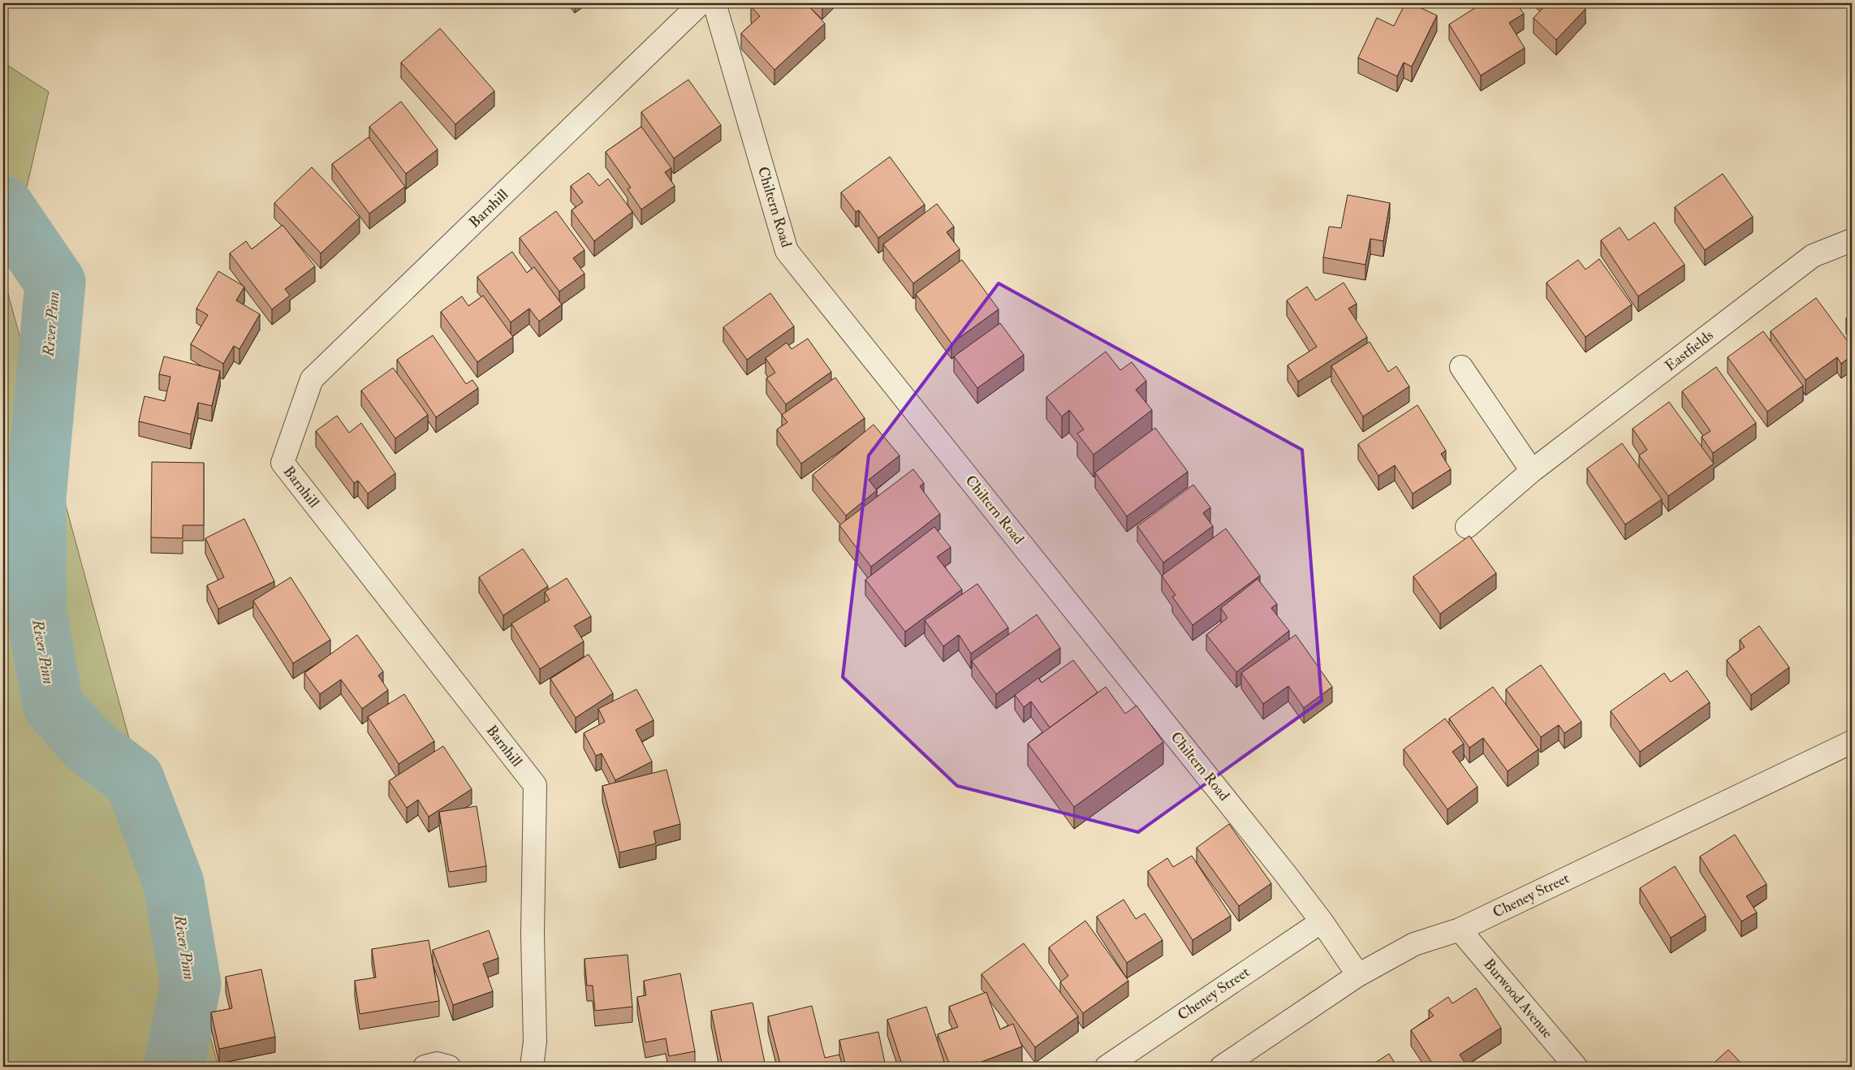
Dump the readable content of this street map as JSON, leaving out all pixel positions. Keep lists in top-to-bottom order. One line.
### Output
{"streets":{"street":["Chiltern Road","Barnhill","Eastfields","Cheney Street","Burwood Avenue"]},"crossings":[["Chiltern Road","Cheney Street"],["Cheney Street","Burwood Avenue"]],"water":["River Pinn"]}
